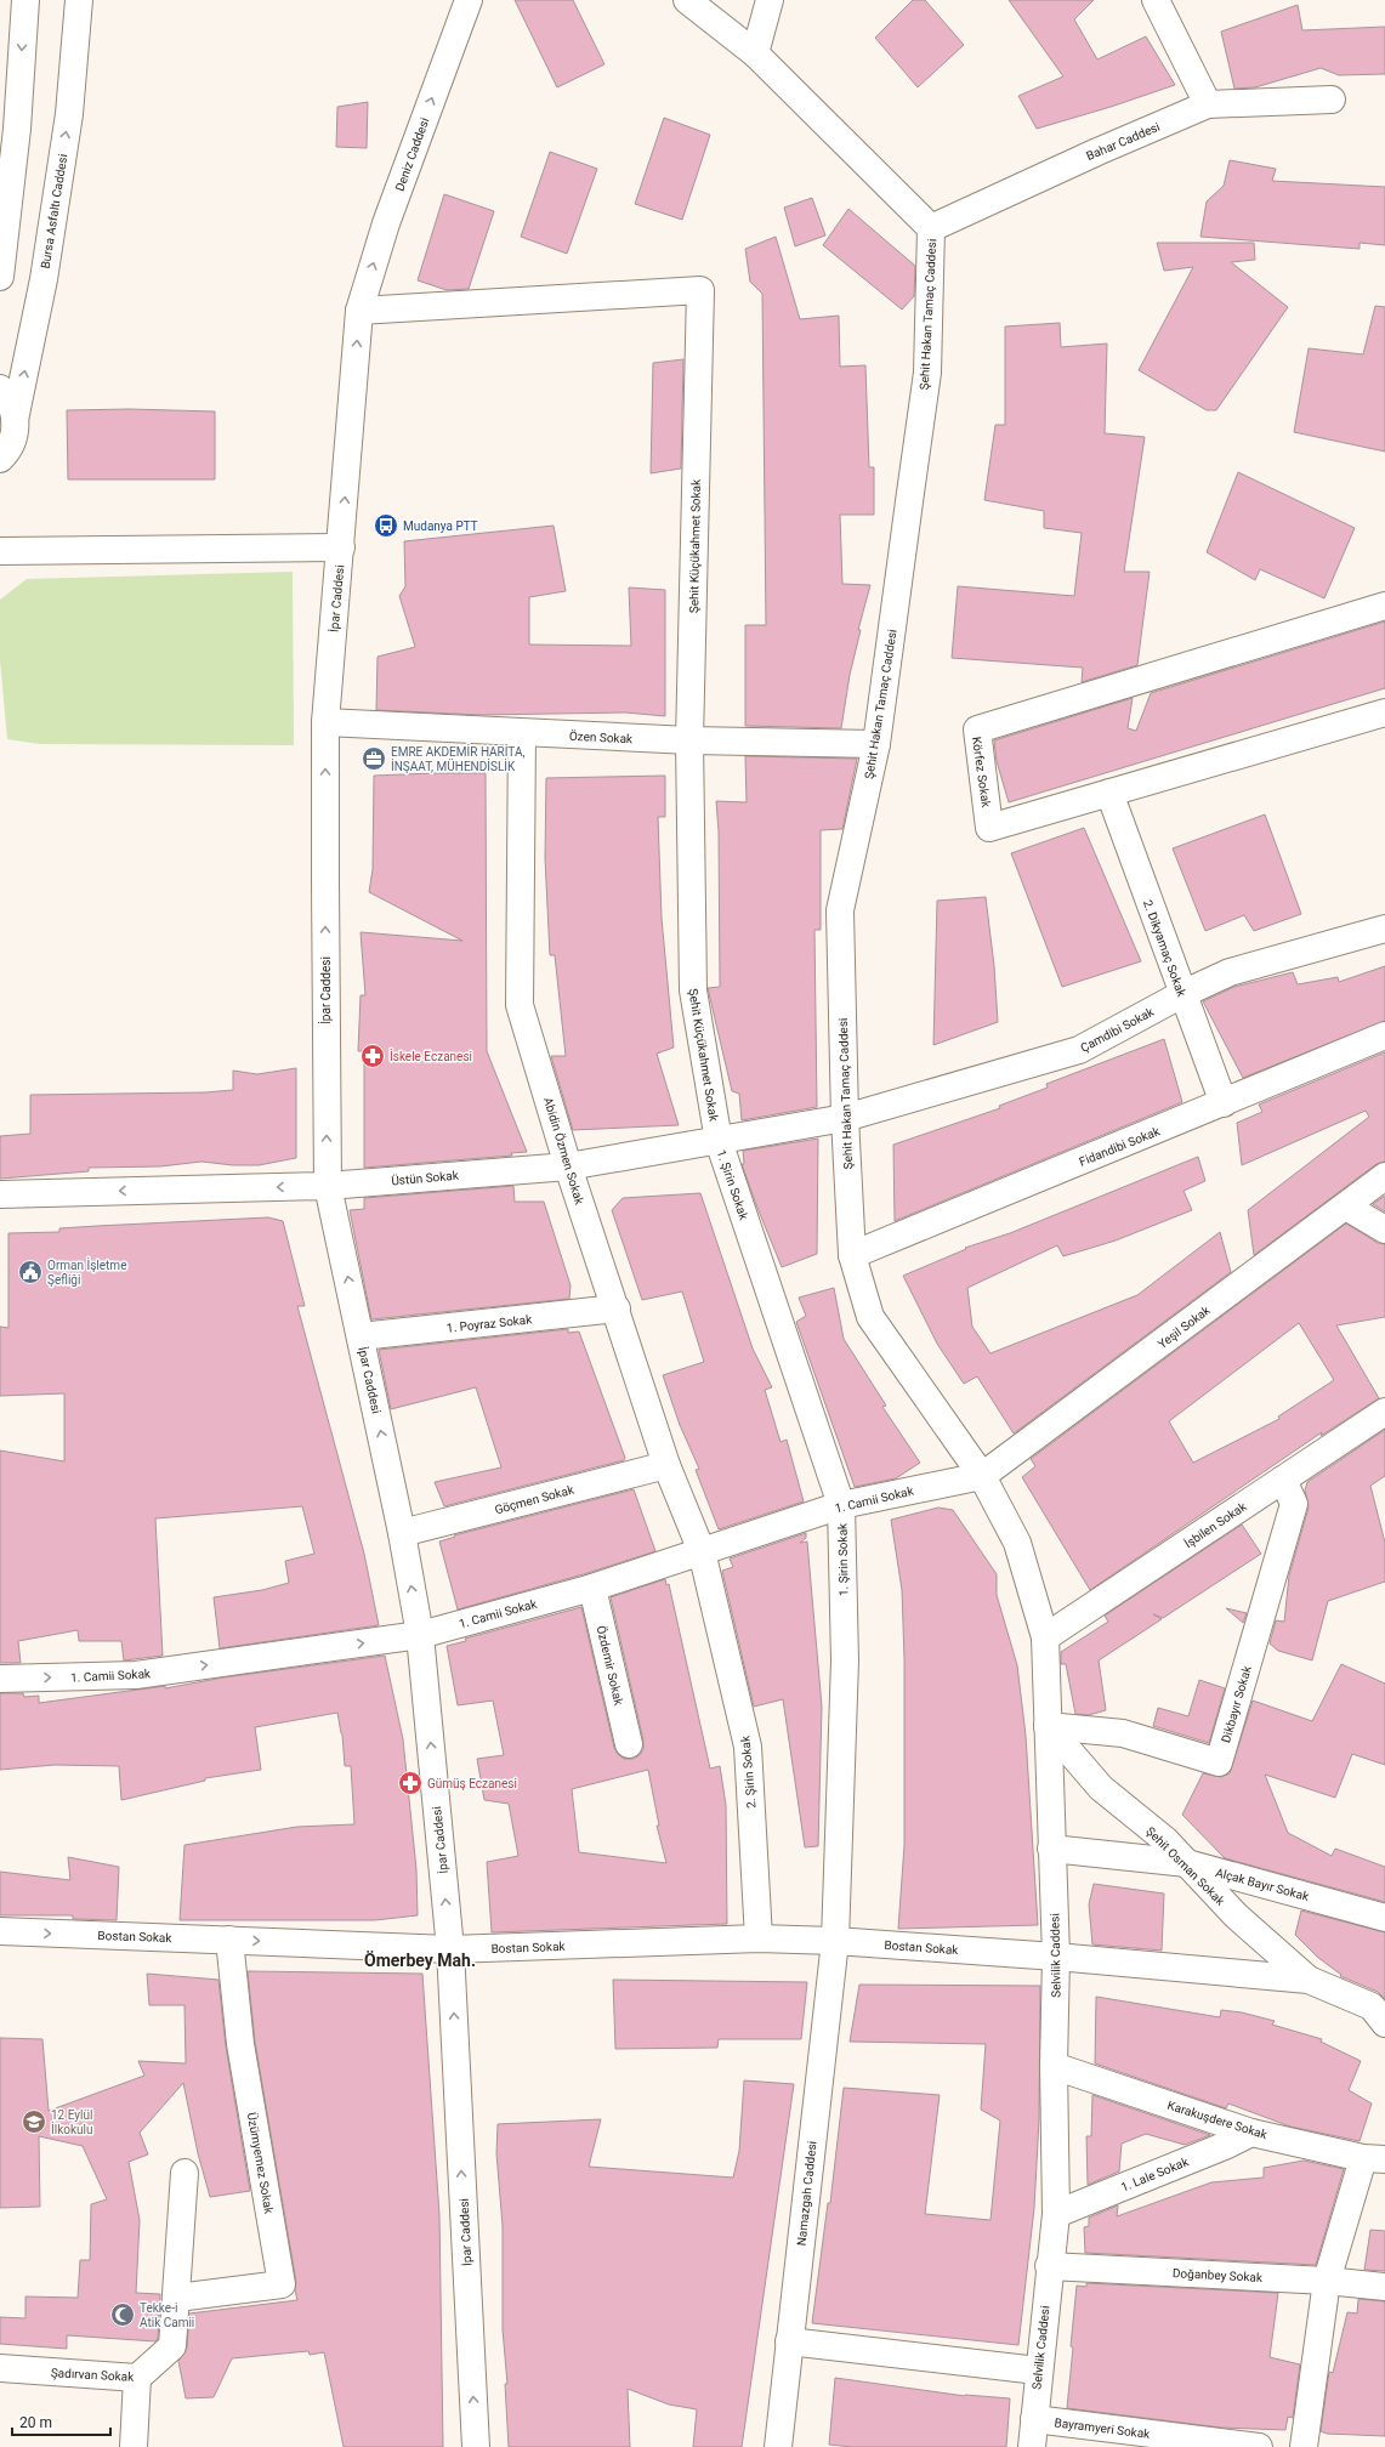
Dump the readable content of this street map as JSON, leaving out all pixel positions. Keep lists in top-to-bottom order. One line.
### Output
{"streets":{"main road":["Bahar Caddesi","Deniz Caddesi","Bursa Asfaltı Caddesi","Şehit Hakan Tamaç Caddesi","Şehit Küçükahmet Sokak","İpar Caddesi","Özen Sokak","Körfez Sokak","2. Dikyamaç Sokak","Çamdibi Sokak","Fidandibi Sokak","Abidin Özmen Sokak","Üstün Sokak","1. Şirin Sokak","1. Poyraz Sokak","Yeşil Sokak","Göçmen Sokak","1. Camii Sokak","İşbilen Sokak","Özdemir Sokak","Dikbayır Sokak","2. Şirin Sokak","Şehit Osman Sokak","Alçak Bayır Sokak","Bostan Sokak","Selvilik Caddesi","Karakuşdere Sokak","Üzümyemez Sokak","1. Lale Sokak","Namazgah Caddesi","Doğanbey Sokak","Şadırvan Sokak","Bayramyeri Sokak"]},"crossings":[["Bahar Caddesi","Şehit Hakan Tamaç Caddesi"],["Deniz Caddesi","Şehit Küçükahmet Sokak"],["Deniz Caddesi","İpar Caddesi"],["Şehit Hakan Tamaç Caddesi","Özen Sokak"],["Şehit Hakan Tamaç Caddesi","Çamdibi Sokak"],["Şehit Hakan Tamaç Caddesi","Fidandibi Sokak"],["Şehit Hakan Tamaç Caddesi","Üstün Sokak"],["Şehit Hakan Tamaç Caddesi","Yeşil Sokak"],["Şehit Hakan Tamaç Caddesi","1. Camii Sokak"],["Şehit Hakan Tamaç Caddesi","Selvilik Caddesi"],["Şehit Küçükahmet Sokak","İpar Caddesi"],["Şehit Küçükahmet Sokak","Özen Sokak"],["Şehit Küçükahmet Sokak","Üstün Sokak"],["Şehit Küçükahmet Sokak","1. Şirin Sokak"],["İpar Caddesi","Özen Sokak"],["İpar Caddesi","Üstün Sokak"],["İpar Caddesi","1. Poyraz Sokak"],["İpar Caddesi","Göçmen Sokak"],["İpar Caddesi","1. Camii Sokak"],["İpar Caddesi","Bostan Sokak"],["Özen Sokak","Abidin Özmen Sokak"],["Körfez Sokak","2. Dikyamaç Sokak"],["2. Dikyamaç Sokak","Çamdibi Sokak"],["2. Dikyamaç Sokak","Fidandibi Sokak"],["Çamdibi Sokak","Üstün Sokak"],["Abidin Özmen Sokak","Üstün Sokak"],["Abidin Özmen Sokak","1. Poyraz Sokak"],["Abidin Özmen Sokak","Göçmen Sokak"],["Abidin Özmen Sokak","1. Camii Sokak"],["Abidin Özmen Sokak","2. Şirin Sokak"],["Üstün Sokak","1. Şirin Sokak"],["1. Şirin Sokak","1. Camii Sokak"],["1. Şirin Sokak","Bostan Sokak"],["1. Şirin Sokak","Namazgah Caddesi"],["Yeşil Sokak","1. Camii Sokak"],["Yeşil Sokak","Selvilik Caddesi"],["1. Camii Sokak","Özdemir Sokak"],["1. Camii Sokak","2. Şirin Sokak"],["1. Camii Sokak","Selvilik Caddesi"],["İşbilen Sokak","Dikbayır Sokak"],["İşbilen Sokak","Selvilik Caddesi"],["Dikbayır Sokak","Şehit Osman Sokak"],["Dikbayır Sokak","Selvilik Caddesi"],["2. Şirin Sokak","Bostan Sokak"],["Şehit Osman Sokak","Alçak Bayır Sokak"],["Şehit Osman Sokak","Bostan Sokak"],["Şehit Osman Sokak","Selvilik Caddesi"],["Alçak Bayır Sokak","Selvilik Caddesi"],["Bostan Sokak","Selvilik Caddesi"],["Bostan Sokak","Üzümyemez Sokak"],["Bostan Sokak","Namazgah Caddesi"],["Selvilik Caddesi","Karakuşdere Sokak"],["Selvilik Caddesi","1. Lale Sokak"],["Selvilik Caddesi","Doğanbey Sokak"],["Selvilik Caddesi","Bayramyeri Sokak"],["Karakuşdere Sokak","1. Lale Sokak"],["Üzümyemez Sokak","Şadırvan Sokak"]],"one_way":["Deniz Caddesi","İpar Caddesi","Üstün Sokak","1. Camii Sokak","Bostan Sokak"],"districts":["Ömerbey Mah."],"places":{"bus stop":["Mudanya PTT"],"office":["EMRE AKDEMİR HARİTA, İNŞAAT, MÜHENDİSLİK"],"pharmacy":["İskele Eczanesi","Gümüş Eczanesi"],"public building":["Orman İşletme Şefliği"],"school or university":["12 Eylül İlkokulu"],"mosque":["Tekke-i Atik Camii"]},"scale_bar":"20 m"}
